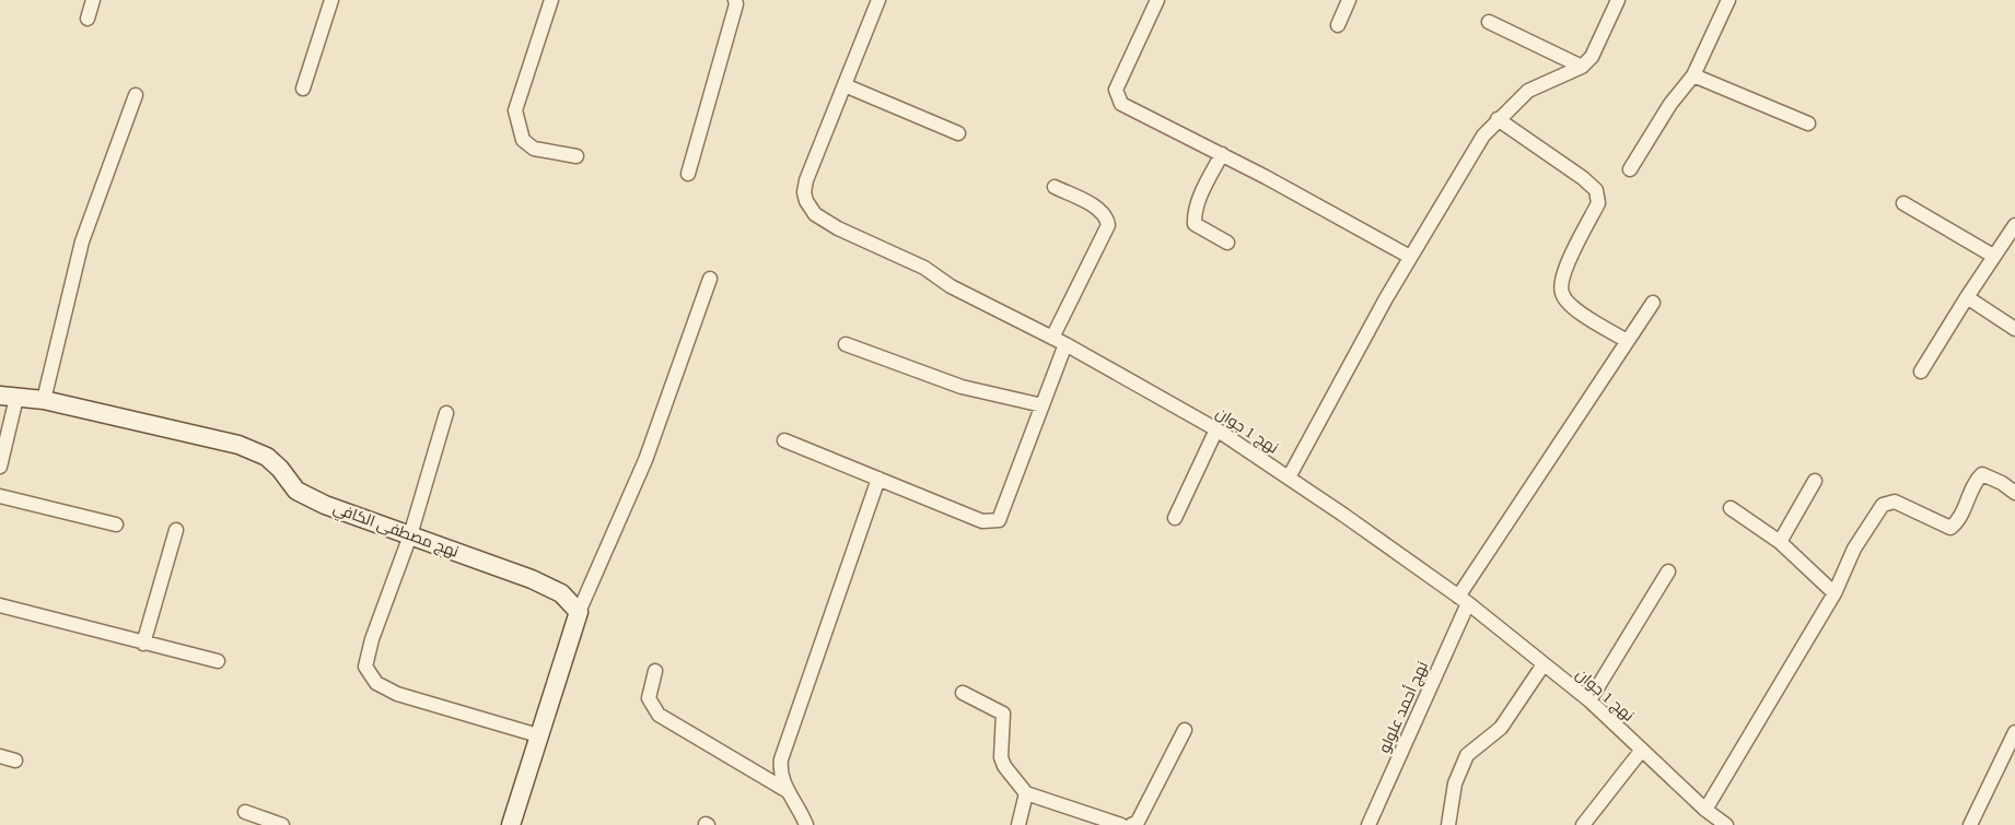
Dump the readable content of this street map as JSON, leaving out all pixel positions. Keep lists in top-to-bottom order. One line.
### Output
{"streets":{"street":["نهج 1 جوان","نهج مصطفى الكافي","نهج أحمد علولو"]},"crossings":[["نهج 1 جوان","نهج أحمد علولو"]]}
